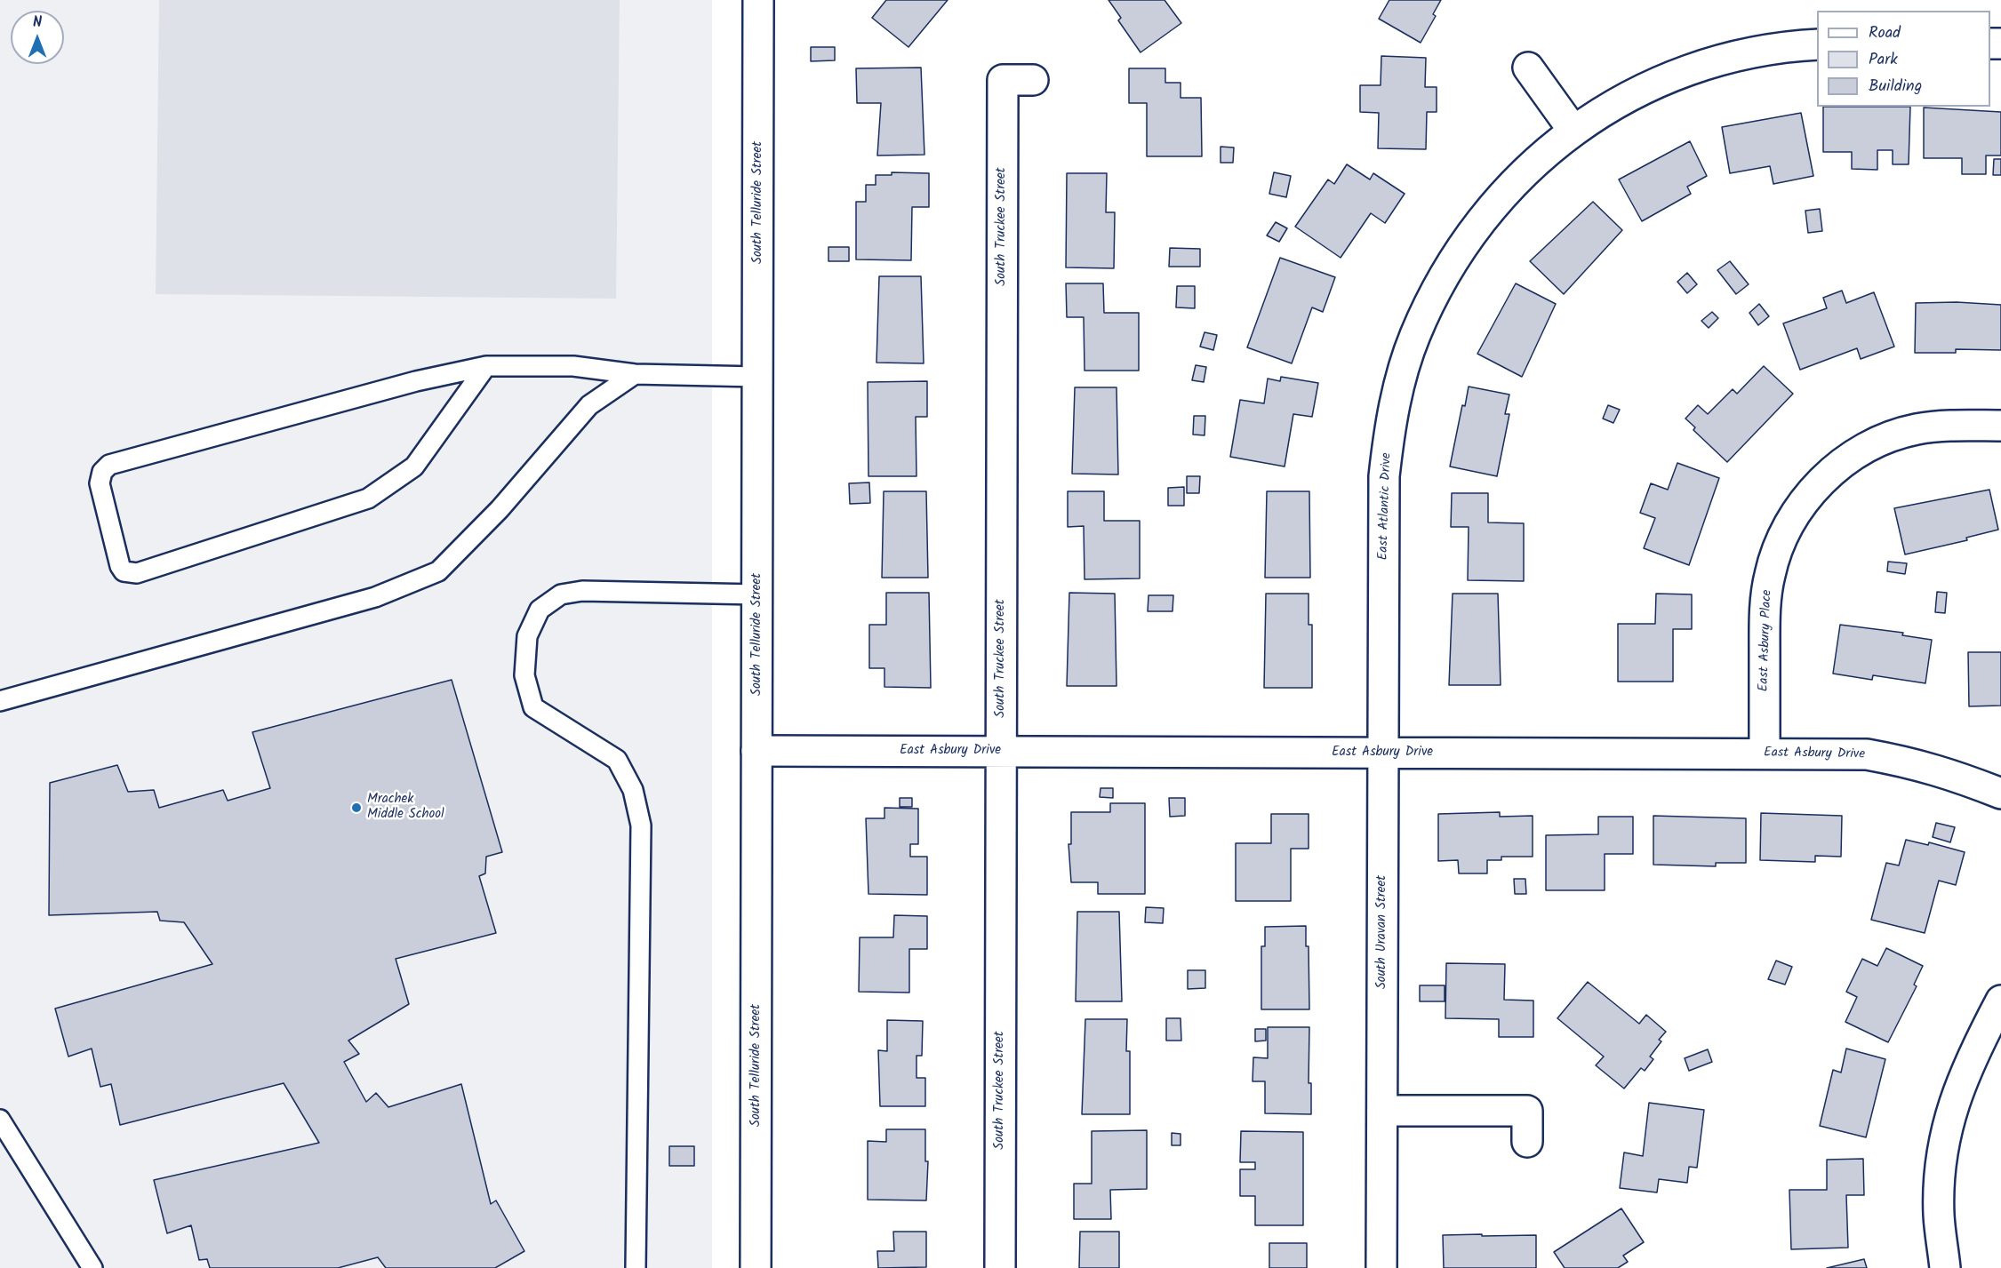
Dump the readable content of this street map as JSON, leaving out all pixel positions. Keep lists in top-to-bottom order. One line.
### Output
{"streets":{"street":["South Telluride Street","South Truckee Street","East Atlantic Drive","East Asbury Place","East Asbury Drive","South Uravan Street"]},"crossings":[["South Telluride Street","East Asbury Drive"],["South Truckee Street","East Asbury Drive"],["East Atlantic Drive","East Asbury Drive"],["East Atlantic Drive","South Uravan Street"],["East Asbury Place","East Asbury Drive"],["East Asbury Drive","South Uravan Street"]],"places":["Mrachek Middle School"],"legend":["Road","Park","Building"],"north":"top"}
